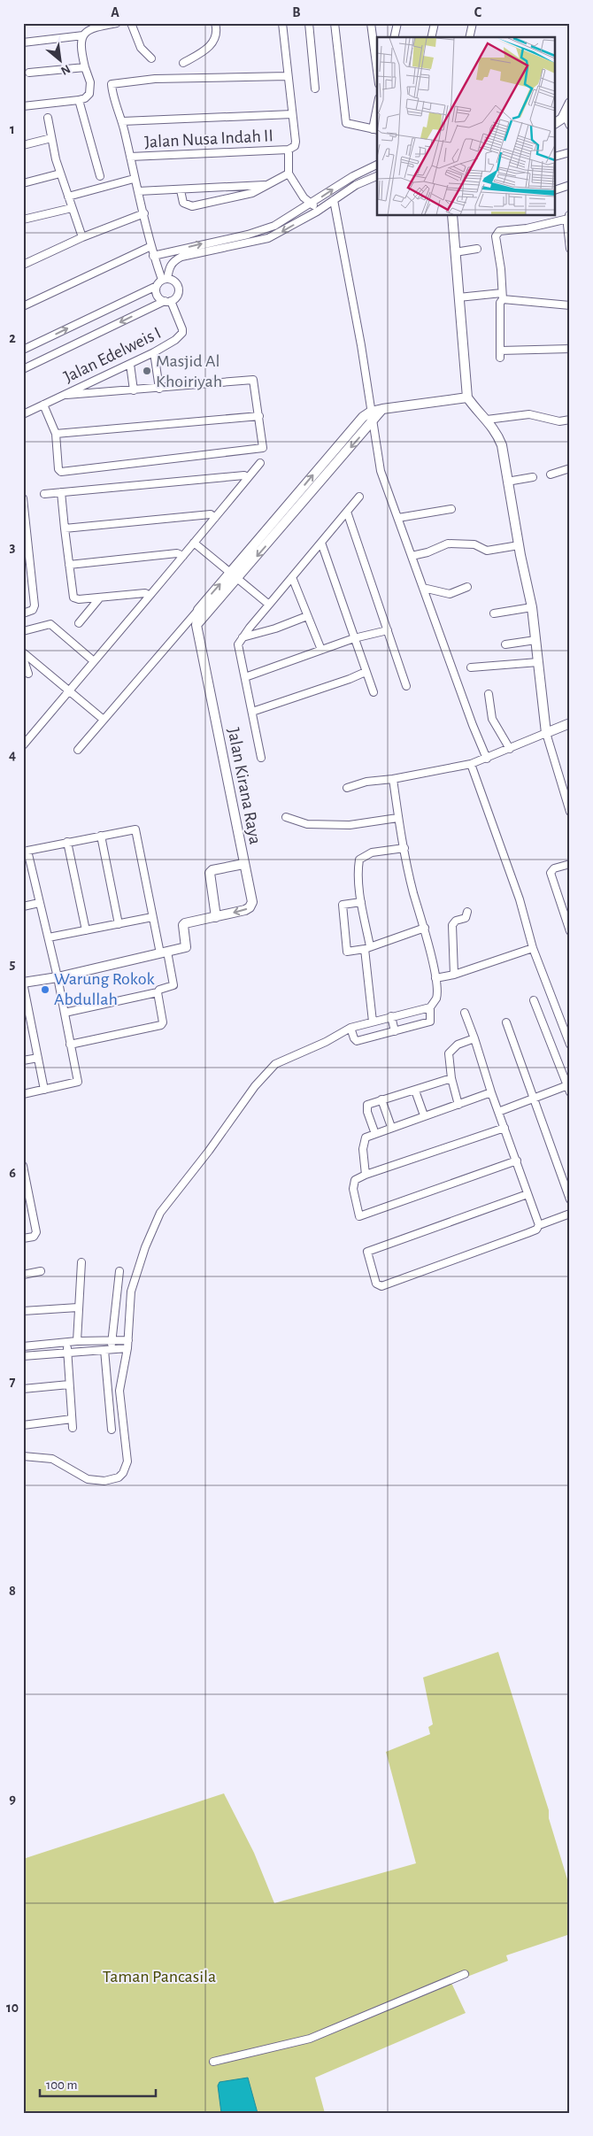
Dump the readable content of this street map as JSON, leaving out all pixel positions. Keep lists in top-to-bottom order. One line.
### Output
{"streets":{"street":["Jalan Nusa Indah II","Jalan Edelweis I","Jalan Kirana Raya"]},"parks":["Taman Pancasila"],"places":["Masjid Al Khoiriyah","Warung Rokok Abdullah"],"scale_bar":"100 m","north":"bottom right","grid":{"columns":["A","B","C"],"rows":["1","2","3","4","5","6","7","8","9","10"]}}
